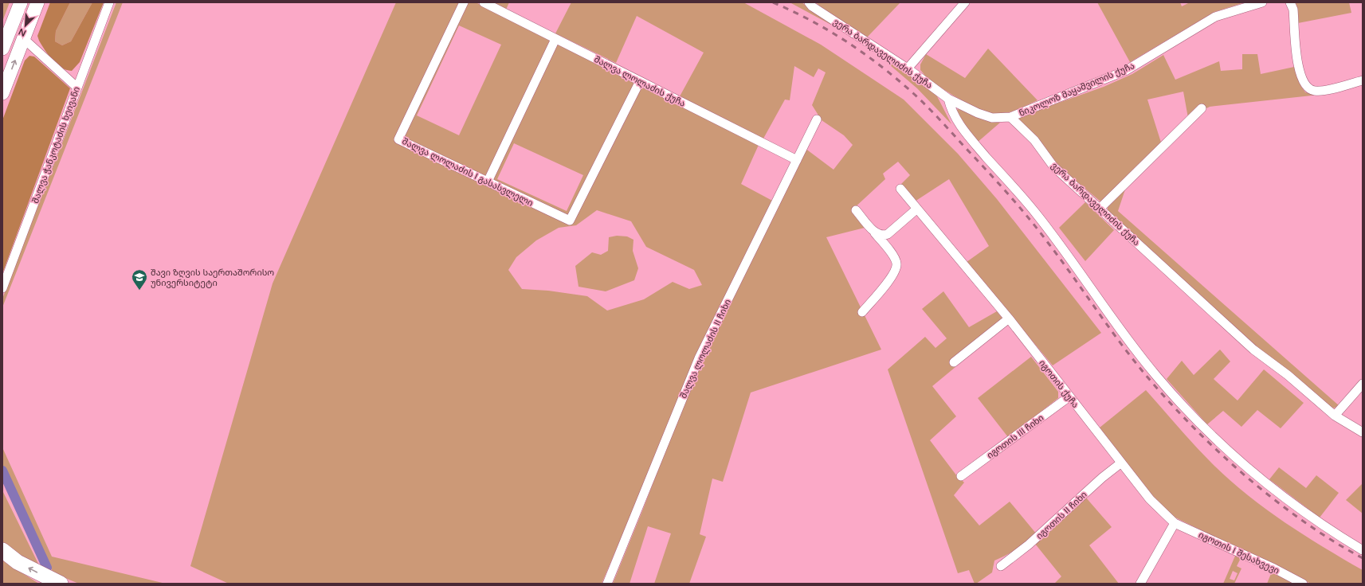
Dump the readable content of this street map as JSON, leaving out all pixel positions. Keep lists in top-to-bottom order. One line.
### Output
{"streets":{"street":["ვერა ბარდაველიძის ქუჩა","შალვა ლოლაძის ქუჩა","ნიკოლოზ მაყაშვილის ქუჩა","შალვა ჭანკოტაძის ხეივანი","შალვა ლოლაძის I გასასვლელი","შალვა ლოლაძის II ჩიხი","იგოთის ქუჩა","იგოთის III ჩიხი","იგოთის II ჩიხი","იგოთის I შესახვევი"]},"crossings":[["ვერა ბარდაველიძის ქუჩა","ნიკოლოზ მაყაშვილის ქუჩა"],["შალვა ლოლაძის ქუჩა","შალვა ლოლაძის I გასასვლელი"],["შალვა ლოლაძის ქუჩა","შალვა ლოლაძის II ჩიხი"],["იგოთის ქუჩა","იგოთის III ჩიხი"],["იგოთის ქუჩა","იგოთის II ჩიხი"],["იგოთის ქუჩა","იგოთის I შესახვევი"]],"places":{"school or university":["შავი ზღვის საერთაშორისო უნივერსიტეტი"]},"north":"bottom left"}
